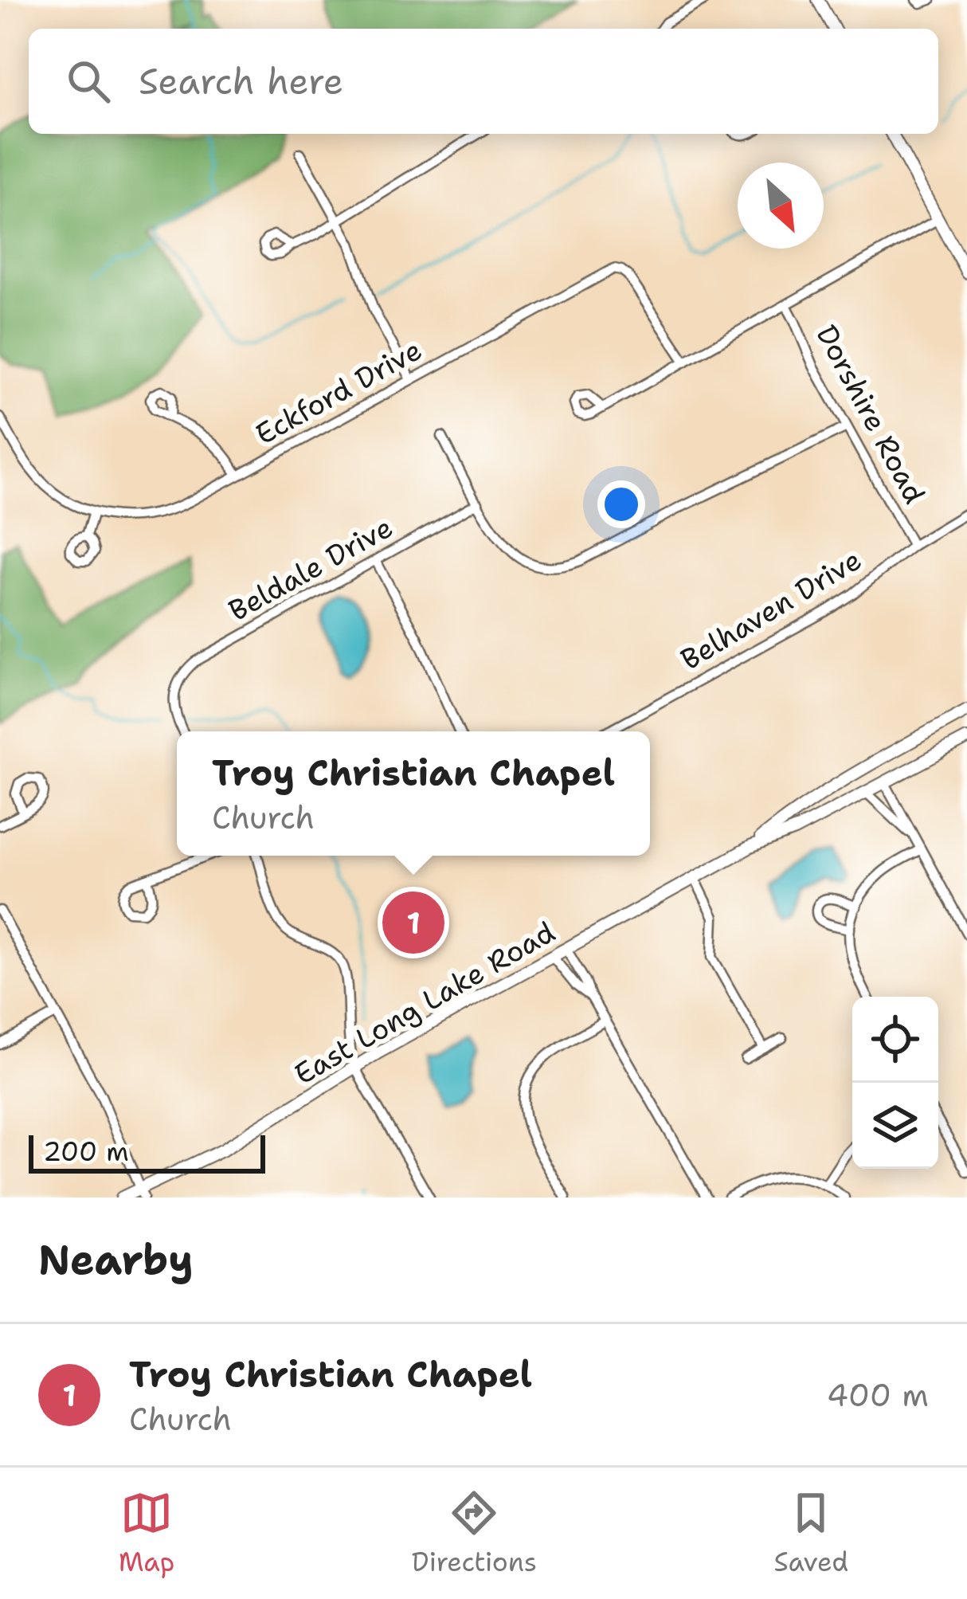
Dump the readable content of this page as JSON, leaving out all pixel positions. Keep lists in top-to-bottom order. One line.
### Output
{"streets":{"main road":["East Long Lake Road"],"street":["Eckford Drive","Dorshire Road","Beldale Drive","Belhaven Drive"]},"crossings":[["Dorshire Road","Belhaven Drive"]],"scale_bar":"200 m","north":"bottom right","page":{"search":"Search here","popup":["Troy Christian Chapel","Church"],"pins":"1","scale":"200 m","heading":"Nearby","list":[{"mark":"1","name":"Troy Christian Chapel","note":"Church","value":"400 m"}],"nav":["Map","Directions","Saved"]}}
